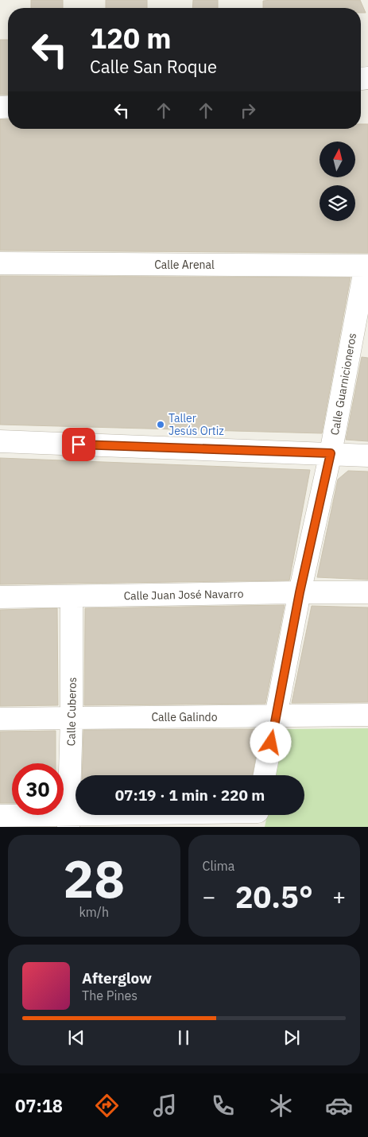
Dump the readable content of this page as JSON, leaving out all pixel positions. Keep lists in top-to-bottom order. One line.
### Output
{"streets":{"street":["Calle Arenal","Calle Guarnicioneros","Calle Juan José Navarro","Calle Cuberos","Calle Galindo"]},"crossings":[["Calle Arenal","Calle Guarnicioneros"],["Calle Guarnicioneros","Calle Juan José Navarro"],["Calle Guarnicioneros","Calle Galindo"],["Calle Juan José Navarro","Calle Cuberos"],["Calle Cuberos","Calle Galindo"]],"places":["Taller Jesús Ortiz"],"north":"top","page":{"turn":["120 m","Calle San Roque"],"limit":"30","trip":"07:19 · 1 min · 220 m","tile":[["28","km/h"],"Clima"],"heat":["−","20.5°","+"],"song":["Afterglow","The Pines"],"tabs":"07:18"}}
